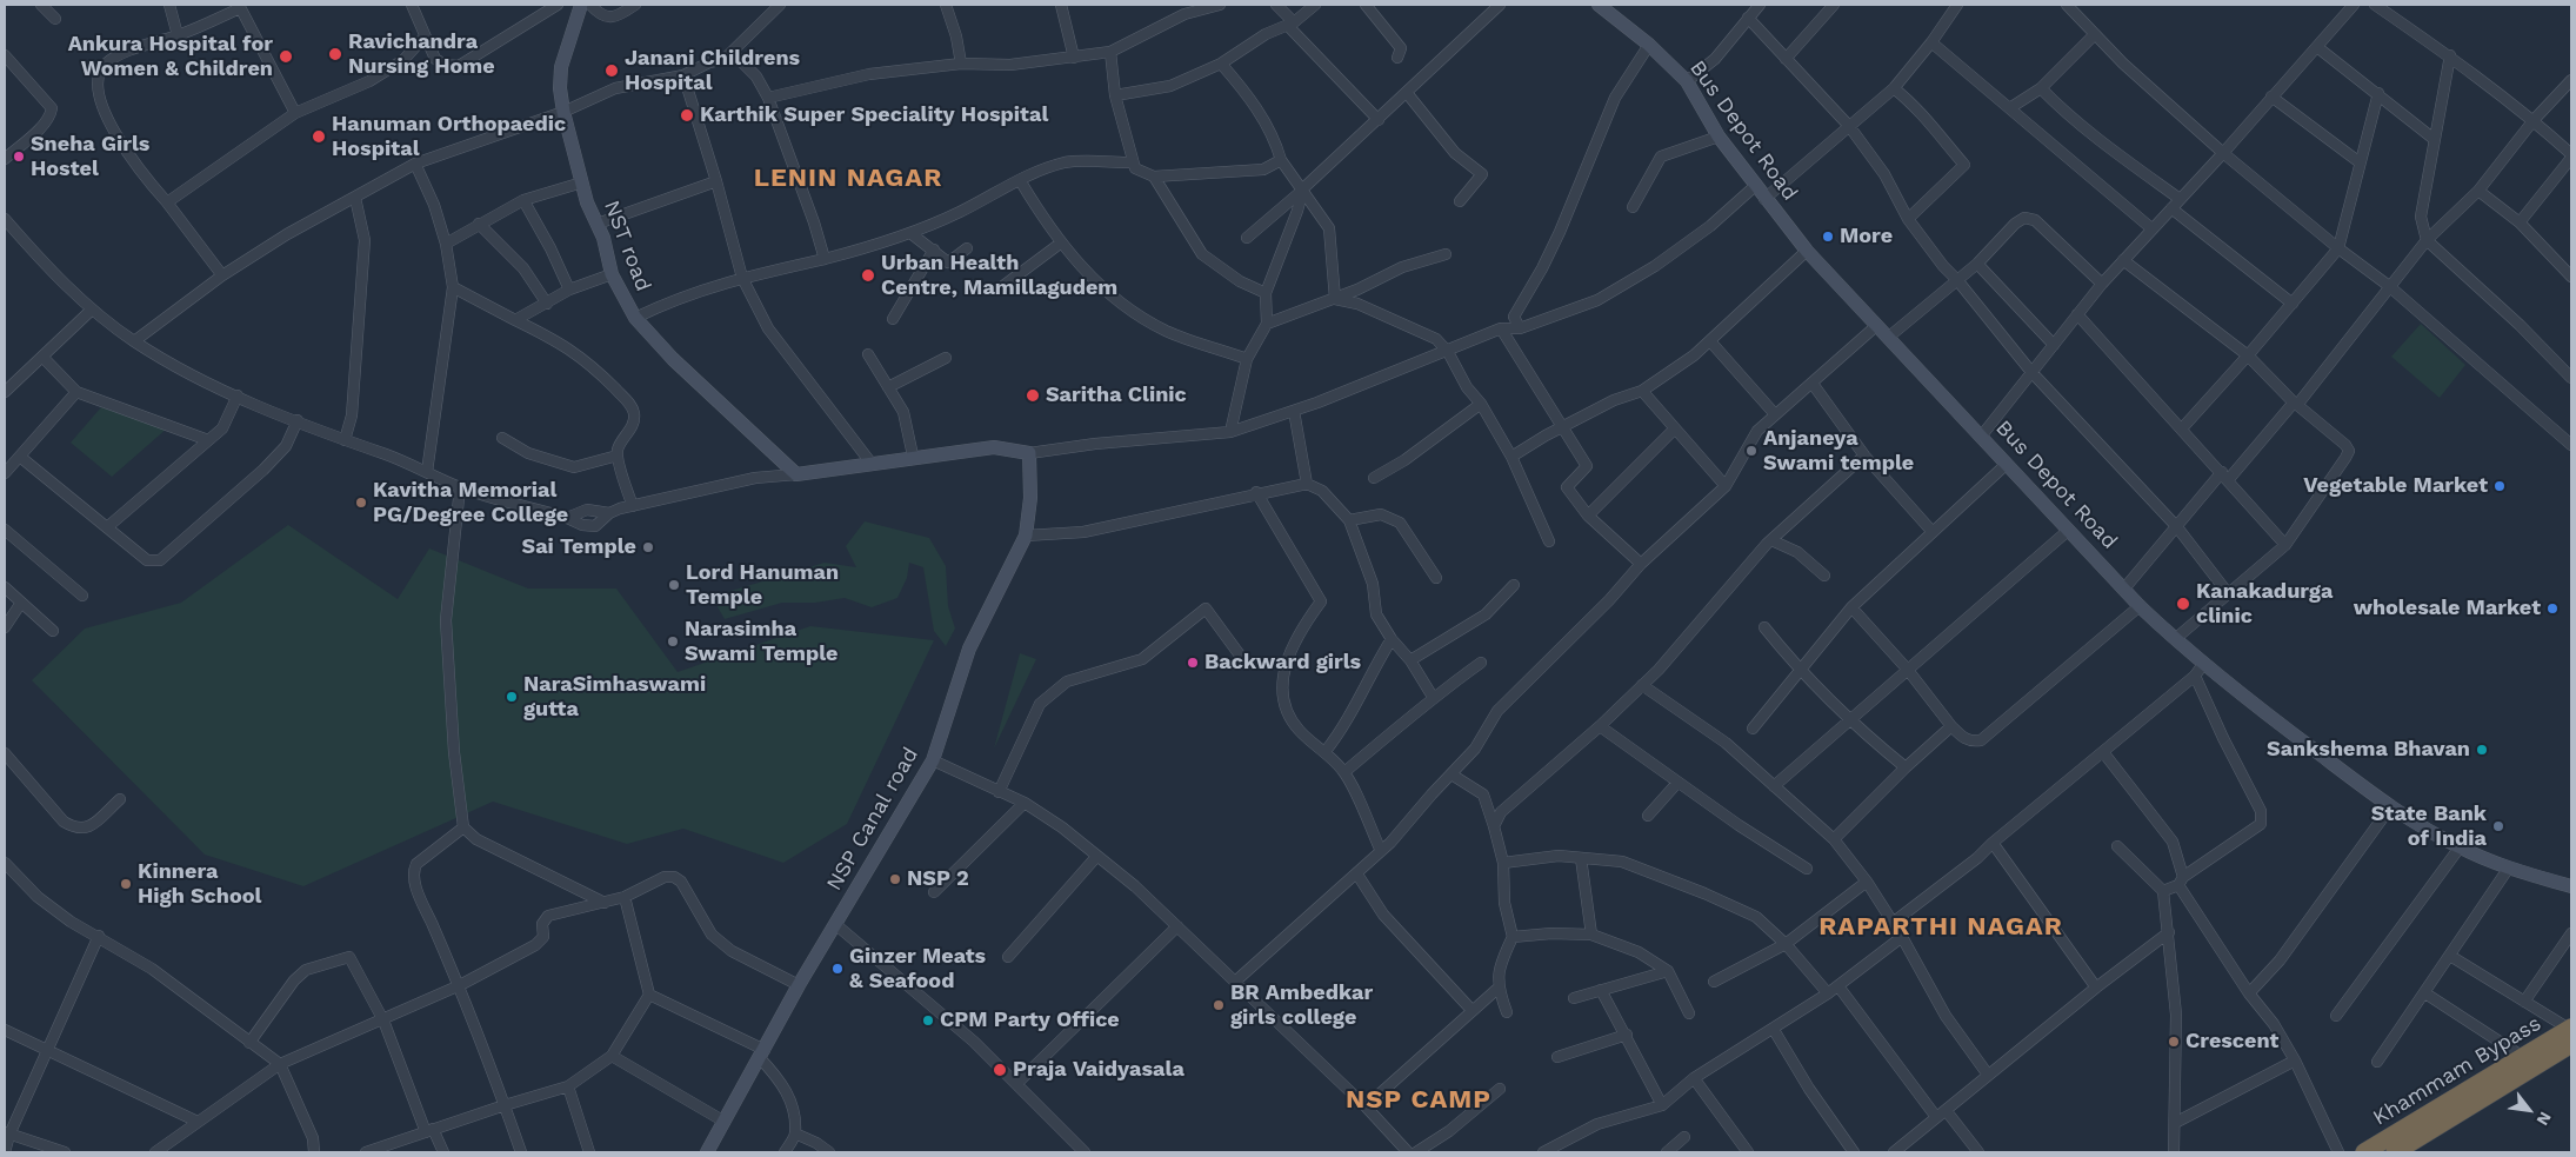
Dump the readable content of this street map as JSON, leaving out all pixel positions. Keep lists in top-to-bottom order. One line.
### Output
{"streets":{"highway":["Khammam Bypass"],"street":["Bus Depot Road","NST road","NSP Canal road"]},"districts":["LENIN NAGAR","RAPARTHI NAGAR","NSP CAMP"],"places":["Ravichandra Nursing Home","Ankura Hospital for Women & Children","Janani Childrens Hospital","Karthik Super Speciality Hospital","Hanuman Orthopaedic Hospital","Sneha Girls Hostel","More","Urban Health Centre, Mamillagudem","Saritha Clinic","Anjaneya Swami temple","Vegetable Market","Kavitha Memorial PG/Degree College","Sai Temple","Lord Hanuman Temple","Kanakadurga clinic","wholesale Market","Narasimha Swami Temple","Backward girls","NaraSimhaswami gutta","Sankshema Bhavan","State Bank of India","NSP 2","Kinnera High School","Ginzer Meats & Seafood","BR Ambedkar girls college","CPM Party Office","Crescent","Praja Vaidyasala"],"north":"bottom right"}
